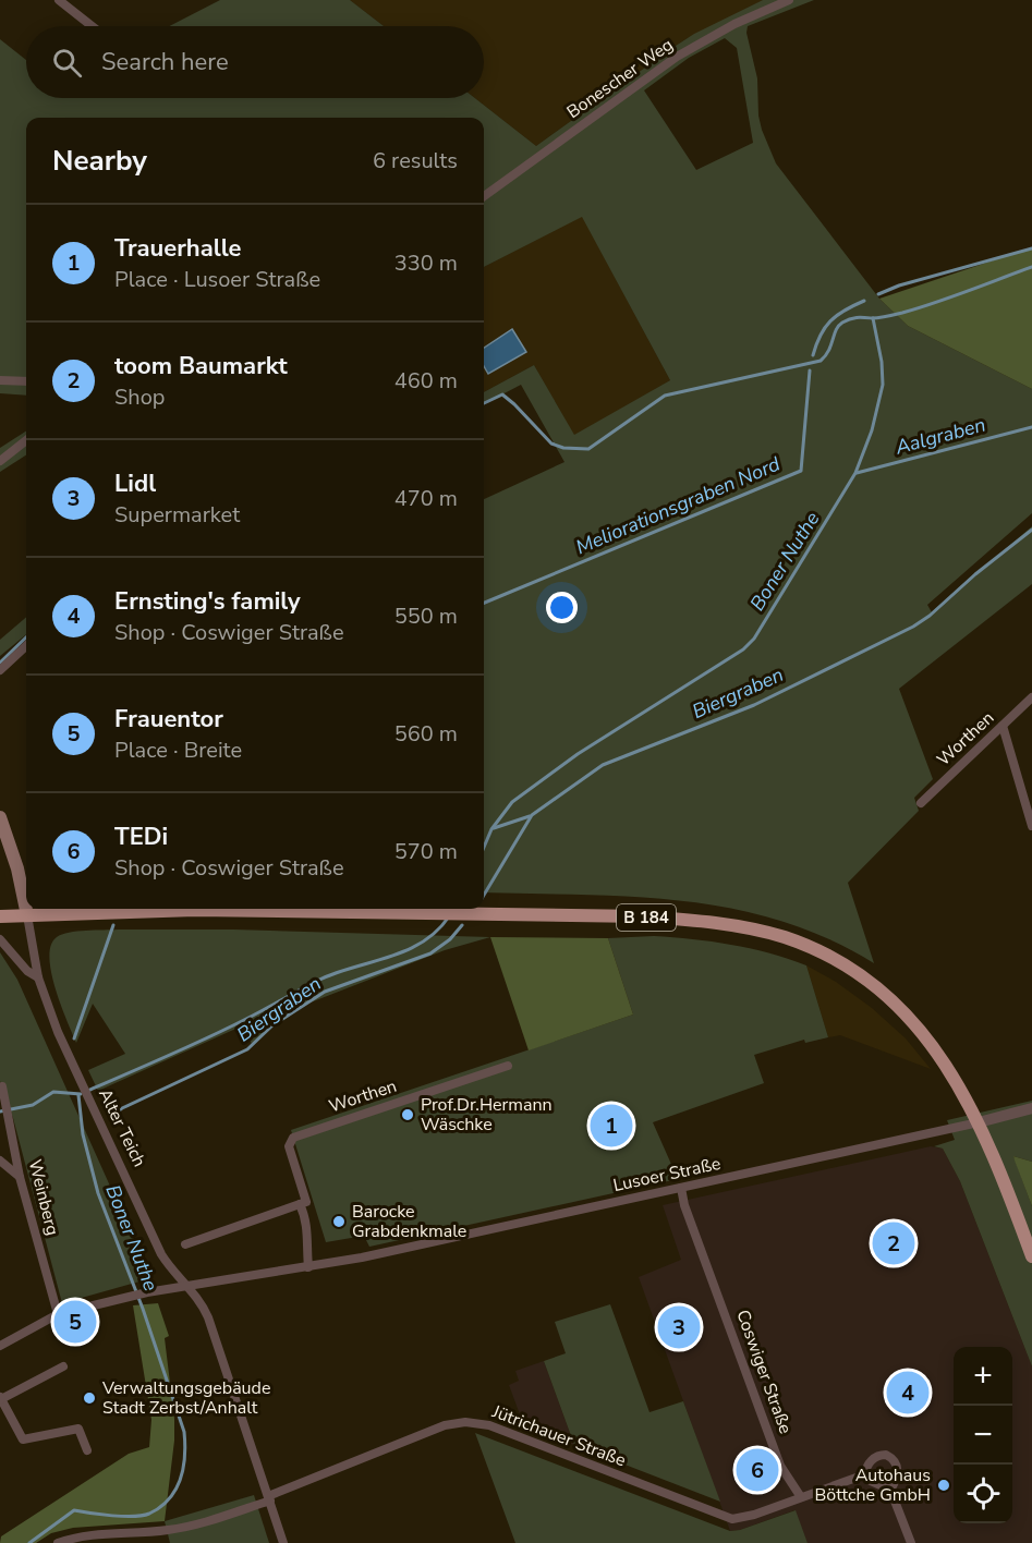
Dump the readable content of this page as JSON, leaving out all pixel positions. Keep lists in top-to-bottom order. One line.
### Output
{"streets":{"main road":["B 184","Alter Teich"],"street":["Bonescher Weg","Worthen","Lusoer Straße","Weinberg","Coswiger Straße","Jütrichauer Straße"]},"crossings":[["B 184","Alter Teich"],["B 184","Lusoer Straße"],["Alter Teich","Lusoer Straße"],["Alter Teich","Jütrichauer Straße"],["Lusoer Straße","Weinberg"],["Lusoer Straße","Coswiger Straße"],["Coswiger Straße","Jütrichauer Straße"]],"water":["Aalgraben","Meliorationsgraben Nord","Boner Nuthe","Biergraben"],"places":["Prof.Dr.Hermann Wäschke","Barocke Grabdenkmale","Verwaltungsgebäude Stadt Zerbst/Anhalt","Autohaus Böttche GmbH"],"page":{"search":"Search here","heading":["Nearby","6 results"],"list":[{"mark":"1","name":"Trauerhalle","note":"Place · Lusoer Straße","value":"330 m"},{"mark":"2","name":"toom Baumarkt","note":"Shop","value":"460 m"},{"mark":"3","name":"Lidl","note":"Supermarket","value":"470 m"},{"mark":"4","name":"Ernsting's family","note":"Shop · Coswiger Straße","value":"550 m"},{"mark":"5","name":"Frauentor","note":"Place · Breite","value":"560 m"},{"mark":"6","name":"TEDi","note":"Shop · Coswiger Straße","value":"570 m"}],"pins":["1","2","5","3","4","6"],"map_buttons":["+","−"]}}
